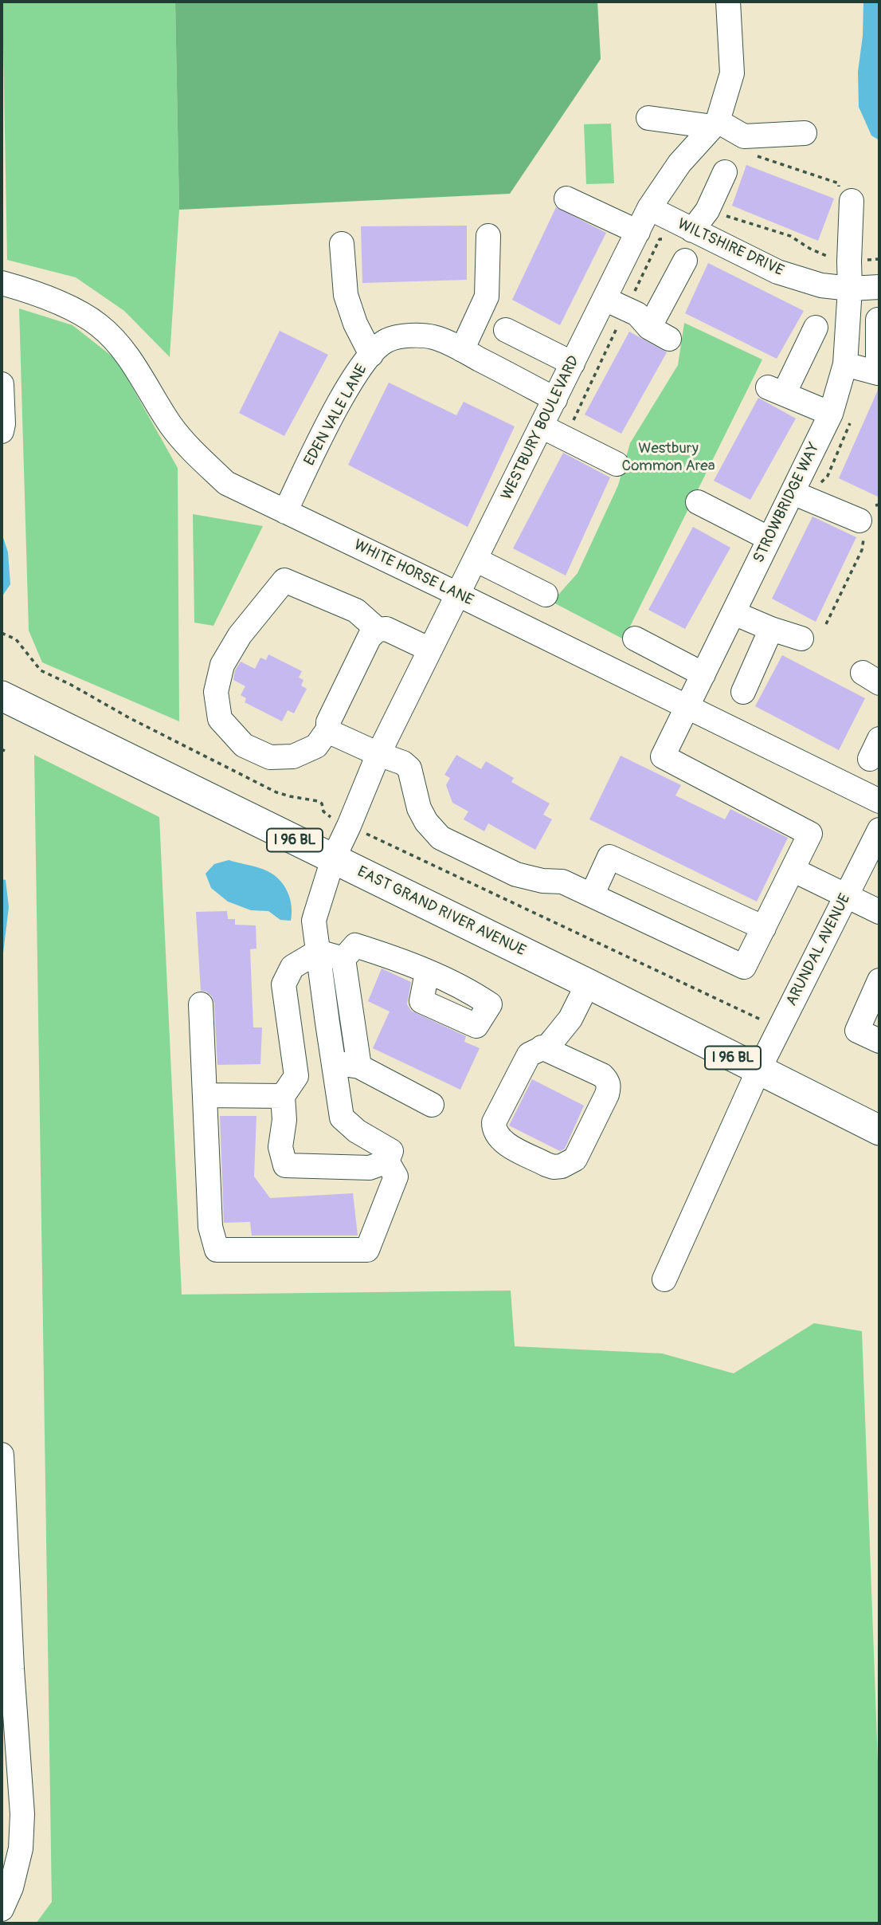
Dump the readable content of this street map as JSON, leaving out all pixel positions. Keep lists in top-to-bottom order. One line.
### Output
{"streets":{"main road":["I 96 BL","EAST GRAND RIVER AVENUE"],"street":["WILTSHIRE DRIVE","EDEN VALE LANE","WESTBURY BOULEVARD","STROWBRIDGE WAY","WHITE HORSE LANE","ARUNDAL AVENUE"]},"crossings":[["WILTSHIRE DRIVE","WESTBURY BOULEVARD"],["WILTSHIRE DRIVE","STROWBRIDGE WAY"],["EDEN VALE LANE","WESTBURY BOULEVARD"],["EDEN VALE LANE","WHITE HORSE LANE"],["WESTBURY BOULEVARD","WHITE HORSE LANE"],["WESTBURY BOULEVARD","EAST GRAND RIVER AVENUE"],["STROWBRIDGE WAY","WHITE HORSE LANE"],["EAST GRAND RIVER AVENUE","ARUNDAL AVENUE"]],"parks":["Westbury Common Area"]}
